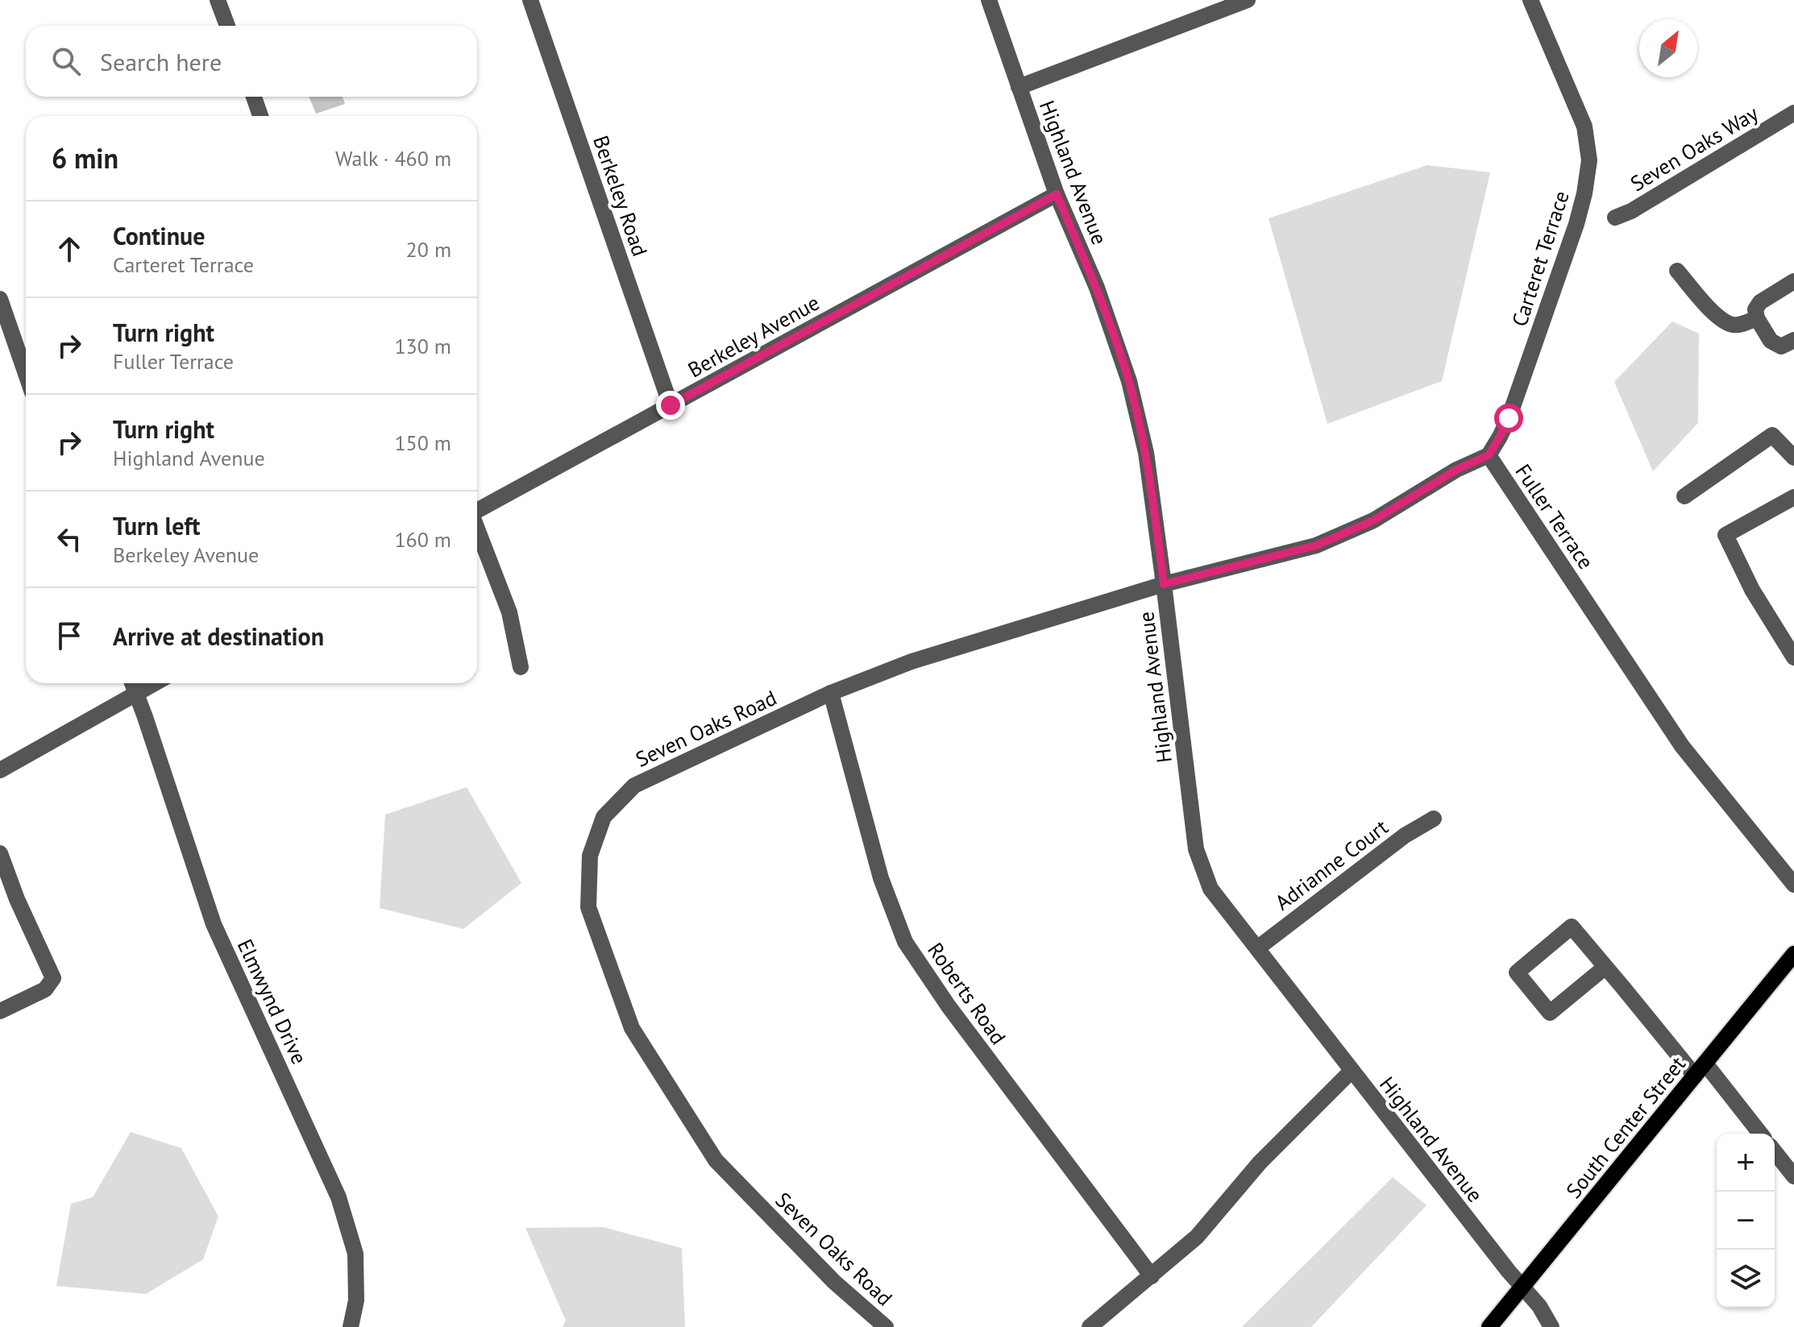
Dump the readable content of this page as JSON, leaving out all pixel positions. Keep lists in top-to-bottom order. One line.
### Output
{"streets":{"main road":["South Center Street"],"street":["Seven Oaks Way","Highland Avenue","Berkeley Road","Carteret Terrace","Berkeley Avenue","Fuller Terrace","Seven Oaks Road","Adrianne Court","Roberts Road","Elmwynd Drive"]},"crossings":[["Highland Avenue","Berkeley Avenue"],["Highland Avenue","Fuller Terrace"],["Highland Avenue","Seven Oaks Road"],["Highland Avenue","Adrianne Court"],["Highland Avenue","South Center Street"],["Berkeley Road","Berkeley Avenue"],["Carteret Terrace","Fuller Terrace"],["Fuller Terrace","Seven Oaks Road"],["Seven Oaks Road","Roberts Road"]],"north":"top right","page":{"search":"Search here","heading":["6 min","Walk · 460 m"],"list":[["Continue","Carteret Terrace","20 m"],["Turn right","Fuller Terrace","130 m"],["Turn right","Highland Avenue","150 m"],["Turn left","Berkeley Avenue","160 m"],"Arrive at destination"],"map_buttons":["+","−"]}}
